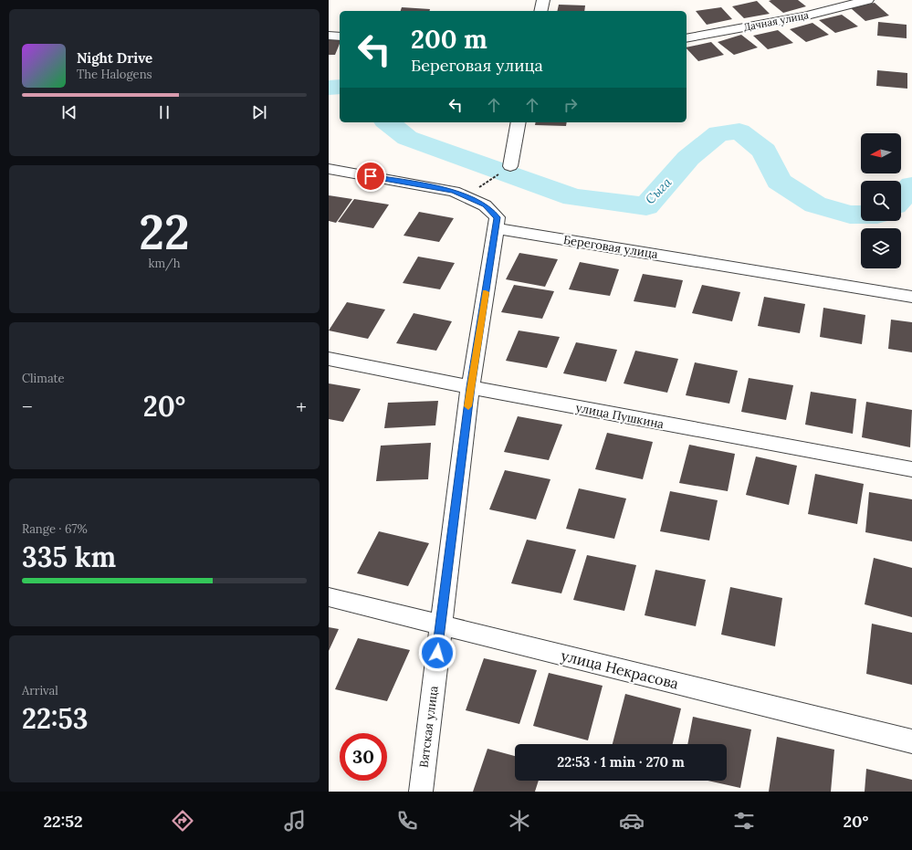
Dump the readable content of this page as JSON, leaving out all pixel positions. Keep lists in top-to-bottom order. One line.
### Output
{"streets":{"street":["Дачная улица","Береговая улица","улица Пушкина","улица Некрасова","Вятская улица"]},"crossings":[["Береговая улица","Вятская улица"],["улица Пушкина","Вятская улица"],["улица Некрасова","Вятская улица"]],"water":["Сыга"],"north":"left","page":{"turn":["200 m","Береговая улица"],"song":["Night Drive","The Halogens"],"tile":[["22","km/h"],"Climate",["Range · 67%","335 km"],["Arrival","22:53"]],"heat":["−","20°","+"],"limit":"30","trip":"22:53 · 1 min · 270 m","tabs":["22:52","20°"]}}
